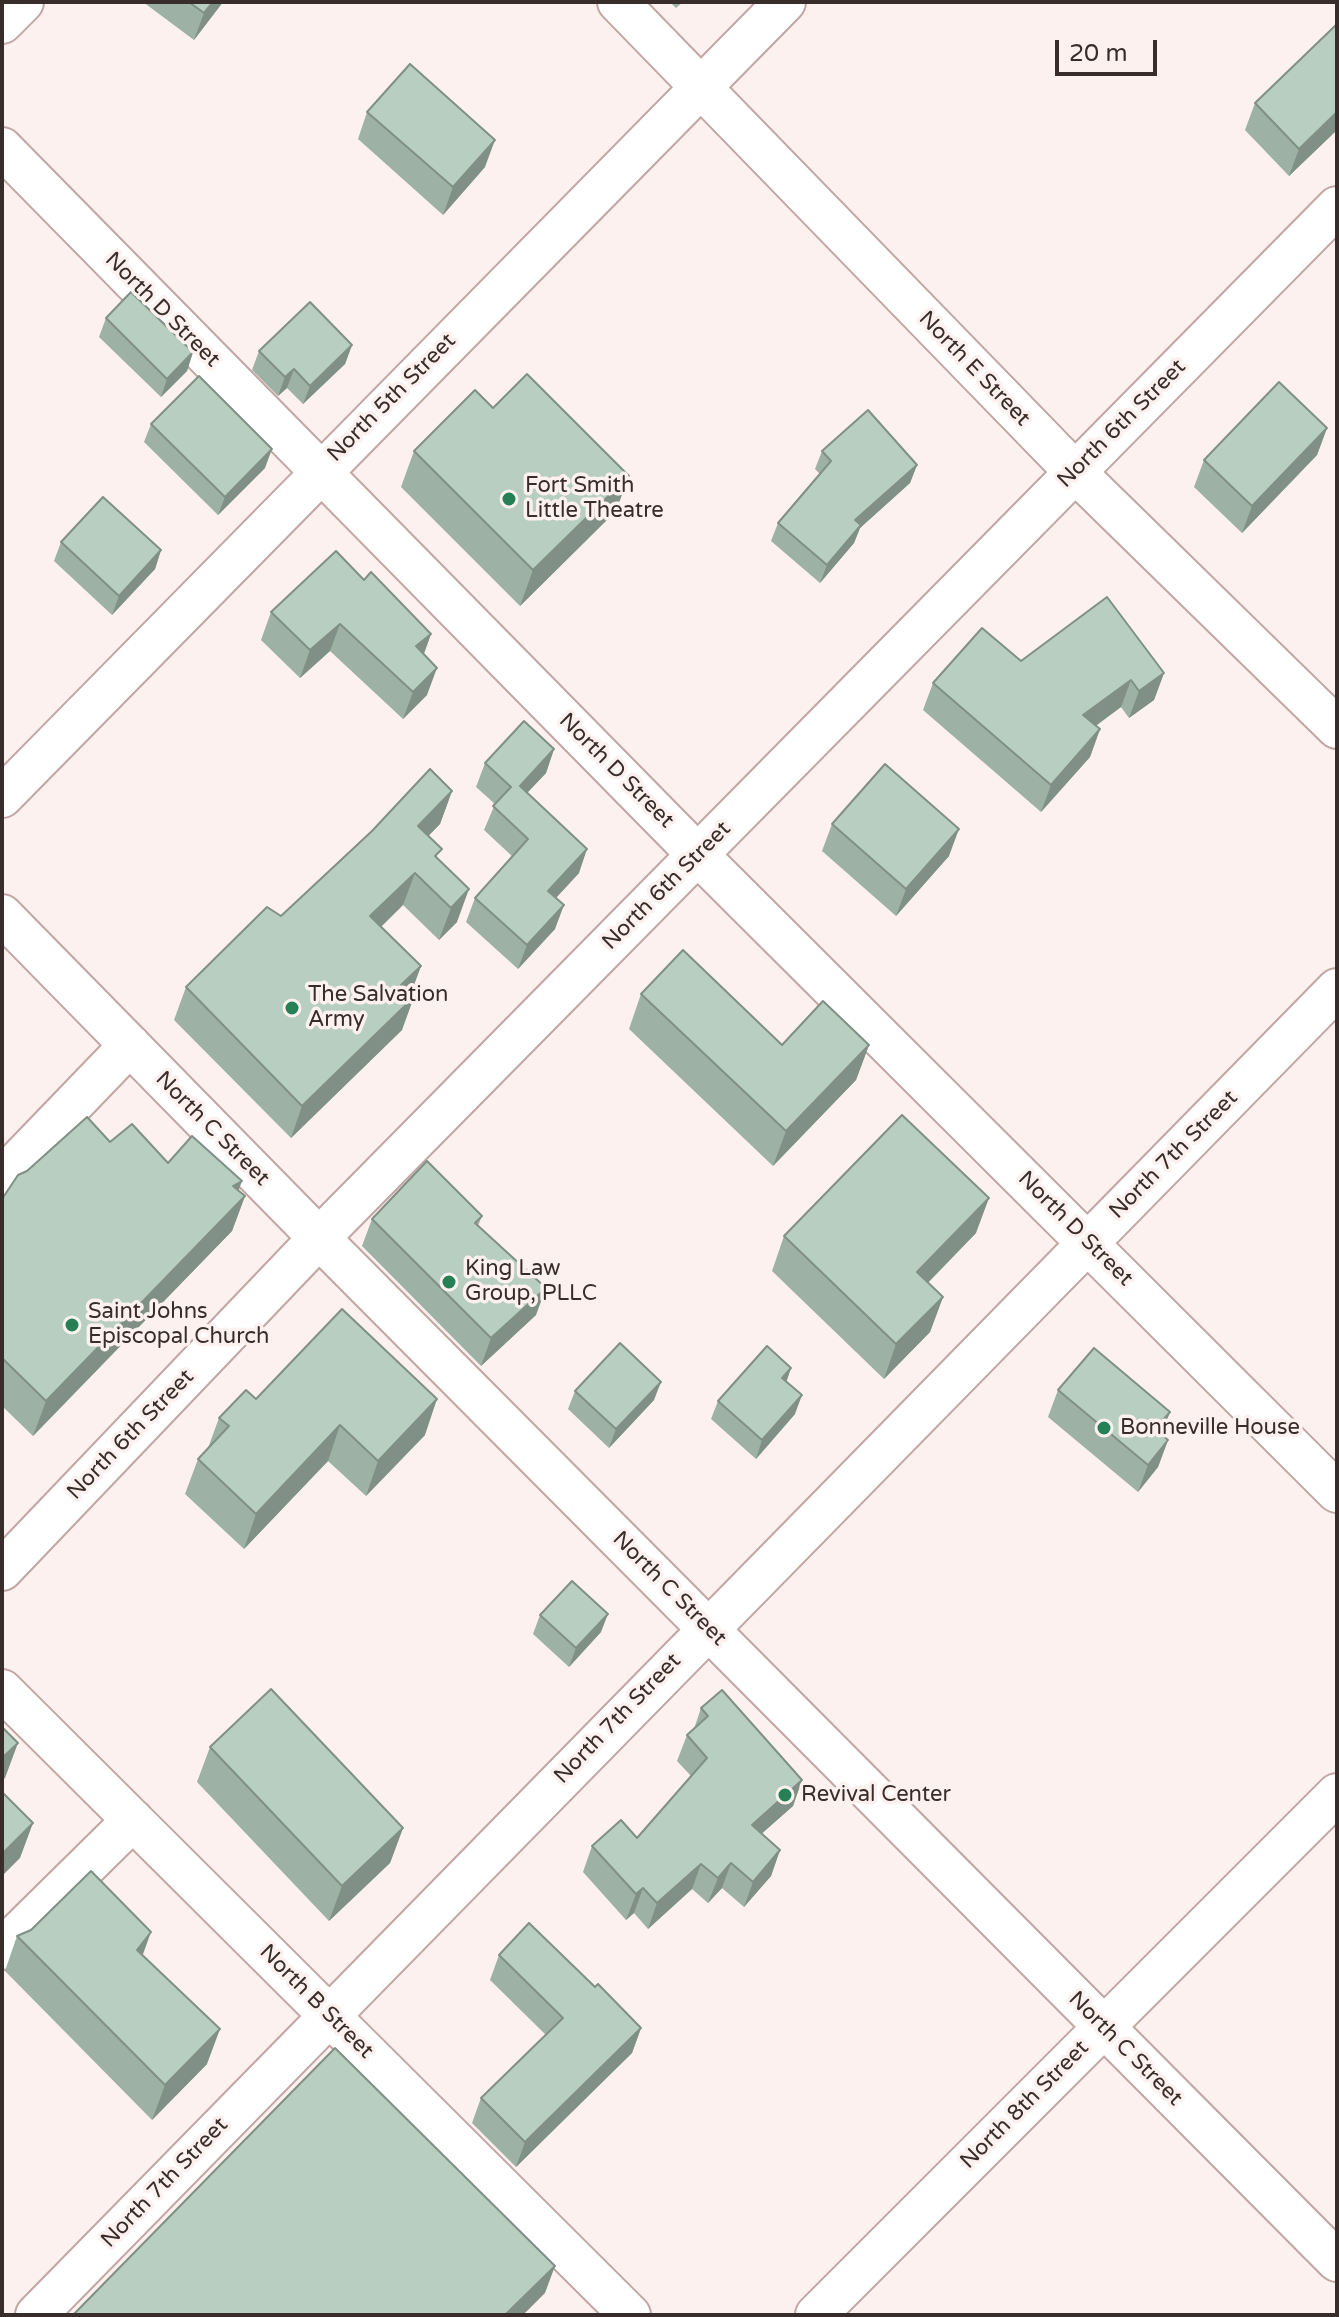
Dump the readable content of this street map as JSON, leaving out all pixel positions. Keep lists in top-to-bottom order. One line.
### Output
{"streets":{"street":["North D Street","North E Street","North 5th Street","North 6th Street","North C Street","North 7th Street","North B Street","North 8th Street"]},"crossings":[["North D Street","North 5th Street"],["North D Street","North 6th Street"],["North D Street","North 7th Street"],["North E Street","North 5th Street"],["North E Street","North 6th Street"],["North 6th Street","North C Street"],["North C Street","North 7th Street"],["North C Street","North 8th Street"],["North 7th Street","North B Street"]],"places":["Fort Smith Little Theatre","The Salvation Army","King Law Group, PLLC","Saint Johns Episcopal Church","Bonneville House","Revival Center"],"scale_bar":"20 m"}
